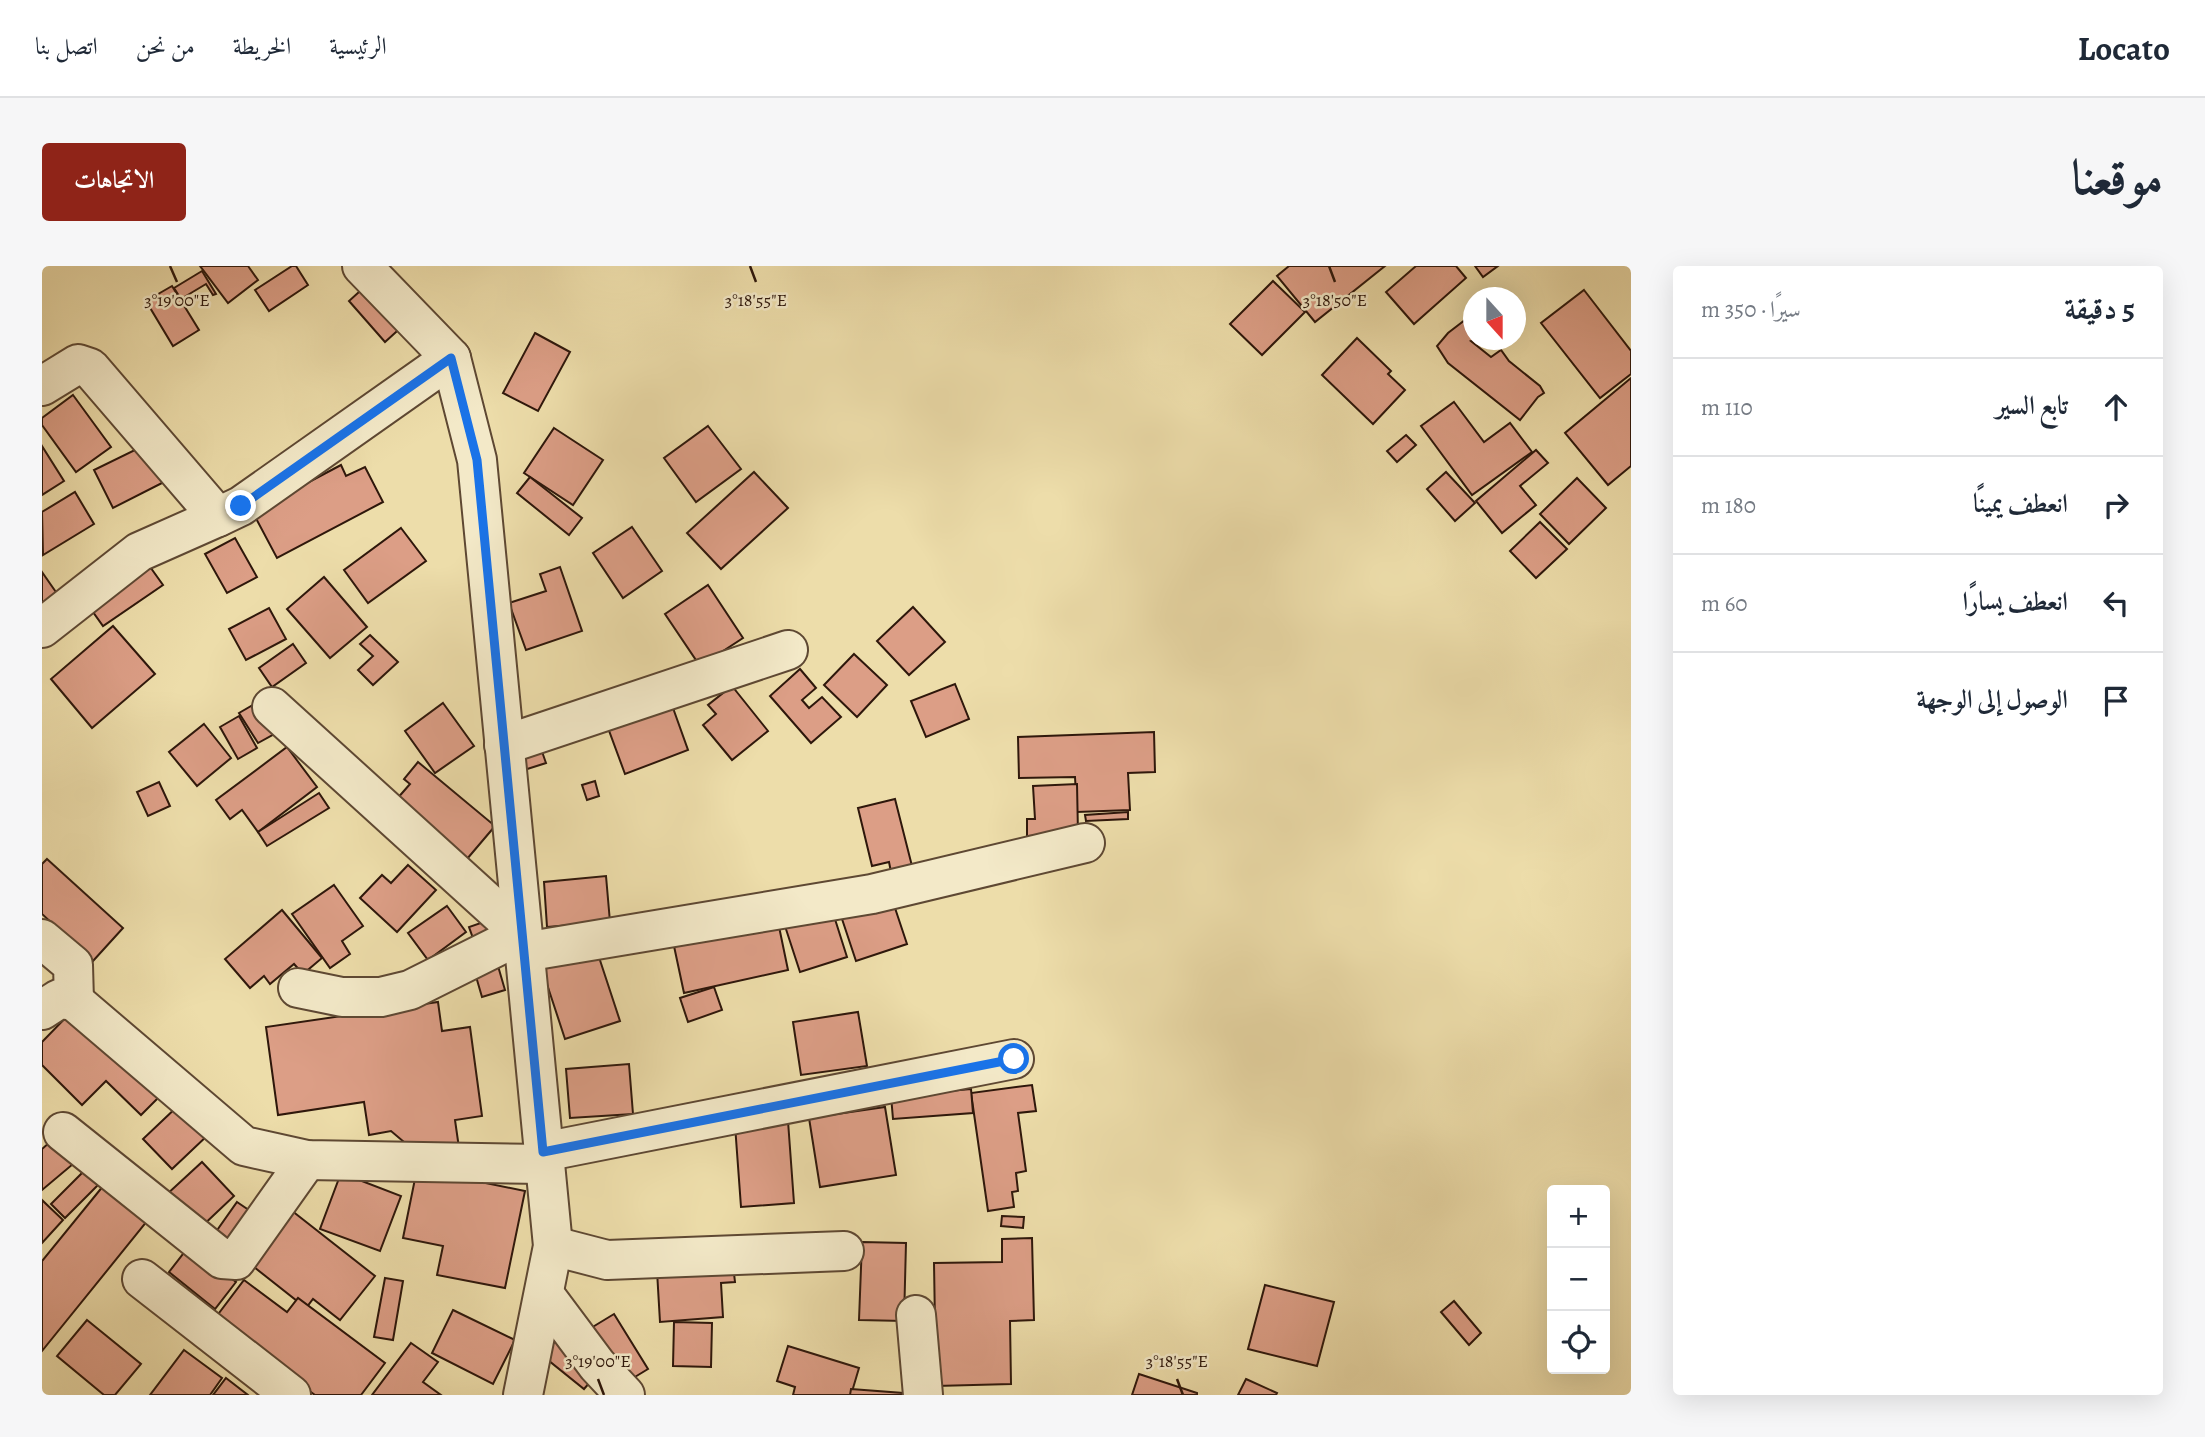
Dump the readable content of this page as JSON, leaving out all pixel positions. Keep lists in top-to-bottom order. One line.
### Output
{"north":"bottom","page":{"header":"Locato","nav":["الرئيسية","الخريطة","من نحن","اتصل بنا"],"title":"موقعنا","buttons":"الاتجاهات","heading":["5 دقيقة","سيرًا · 350 m"],"list":[["تابع السير","110 m"],["انعطف يمينًا","180 m"],["انعطف يسارًا","60 m"],"الوصول إلى الوجهة"],"map_buttons":["+","−"]},"coordinates":["3°19'00\"E","3°18'55\"E","3°18'50\"E"]}
